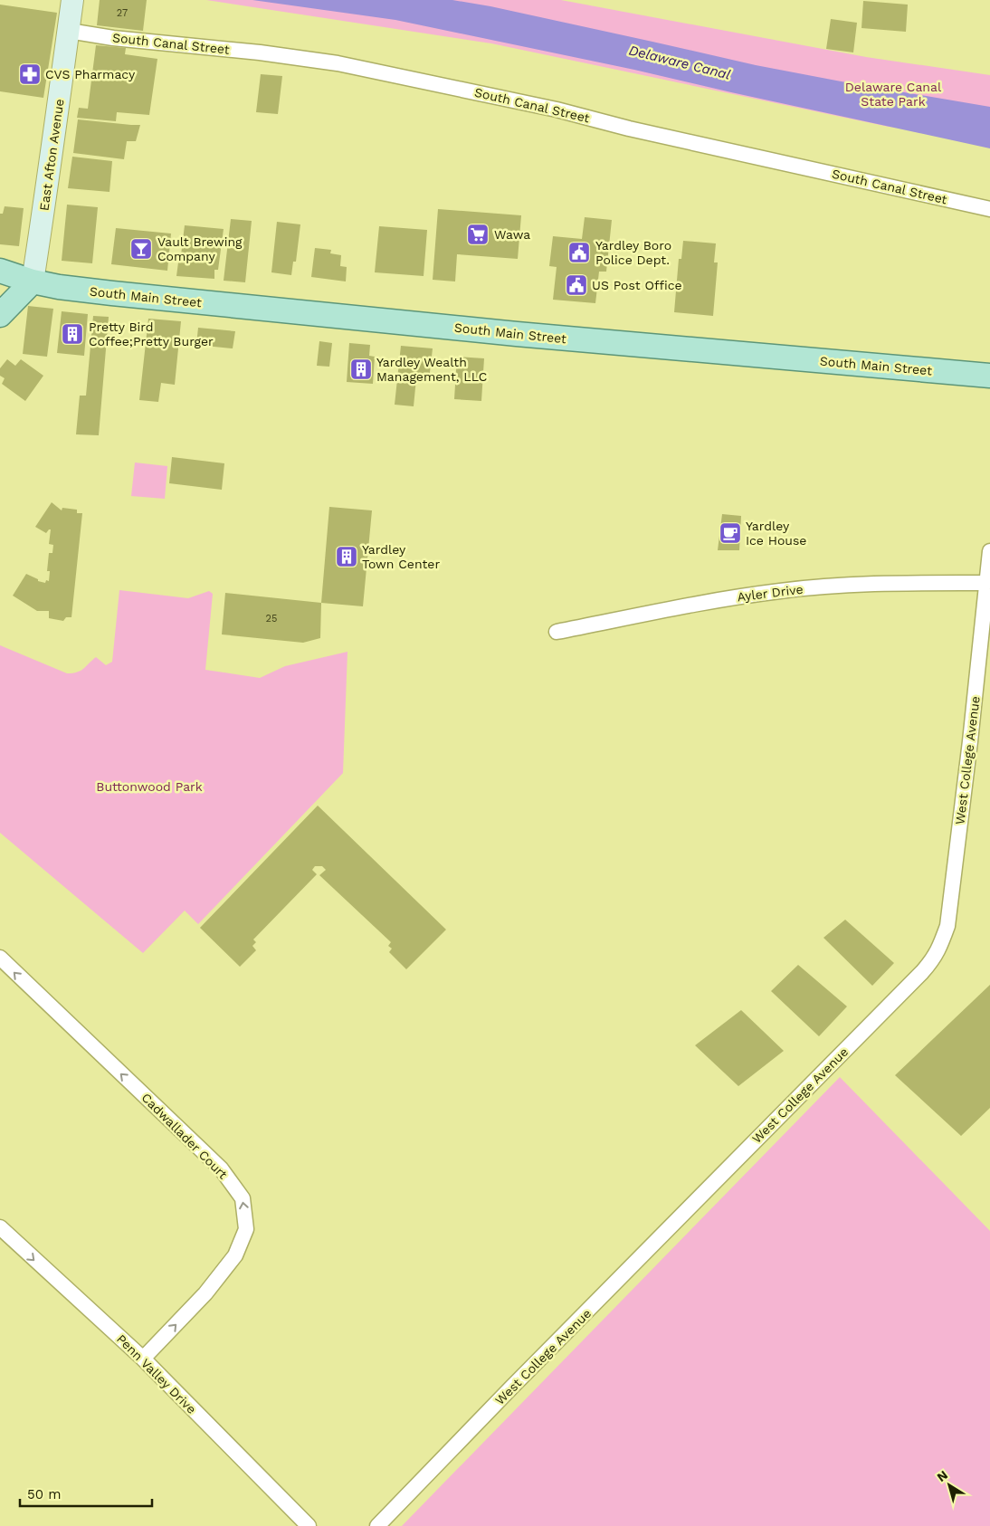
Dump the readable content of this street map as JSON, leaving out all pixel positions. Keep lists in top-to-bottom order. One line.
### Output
{"streets":{"main road":["East Afton Avenue","South Main Street"],"street":["South Canal Street","Ayler Drive","West College Avenue","Cadwallader Court","Penn Valley Drive"]},"crossings":[["South Canal Street","East Afton Avenue"],["East Afton Avenue","South Main Street"],["Ayler Drive","West College Avenue"],["Cadwallader Court","Penn Valley Drive"]],"one_way":["Penn Valley Drive"],"water":["Delaware Canal"],"parks":["Delaware Canal State Park","Buttonwood Park"],"places":{"pharmacy":["CVS Pharmacy"],"supermarket":["Wawa"],"bar":["Vault Brewing Company"],"public building":["Yardley Boro Police Dept.","US Post Office"],"building":["Pretty Bird Coffee;Pretty Burger","Yardley Wealth Management, LLC","Yardley Town Center"],"cafe":["Yardley Ice House"]},"house_numbers":["27","25"],"scale_bar":"50 m","north":"top left"}
